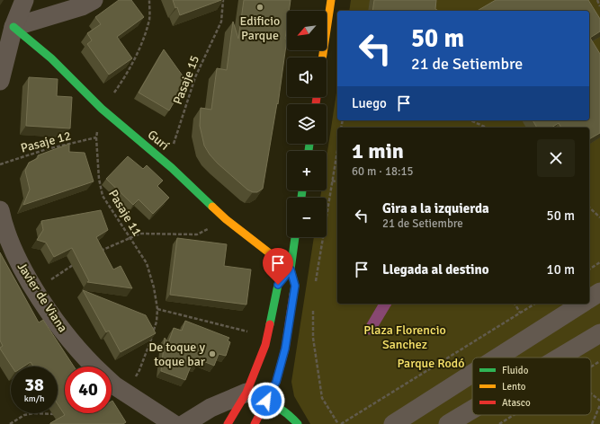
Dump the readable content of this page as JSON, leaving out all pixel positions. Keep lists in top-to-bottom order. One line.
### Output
{"streets":{"street":["Gurí","Javier de Viana"],"path":["Pasaje 15","Pasaje 12","Pasaje 11"]},"crossings":[["Pasaje 15","Gurí"],["Gurí","Pasaje 11"],["Pasaje 12","Pasaje 11"],["Pasaje 11","Javier de Viana"]],"parks":["Plaza Florencio Sanchez","Parque Rodó"],"places":["Edificio Parque","De toque y toque bar"],"legend":["Fluido","Lento","Atasco"],"north":"bottom left","page":{"map_buttons":["+","−"],"turn":["50 m","21 de Setiembre"],"then":"Luego","heading":["1 min","60 m · 18:15"],"list":[{"name":"Gira a la izquierda","note":"21 de Setiembre","value":"50 m"},{"name":"Llegada al destino","value":"10 m"}],"speed":"38 km/h","limit":"40"}}
